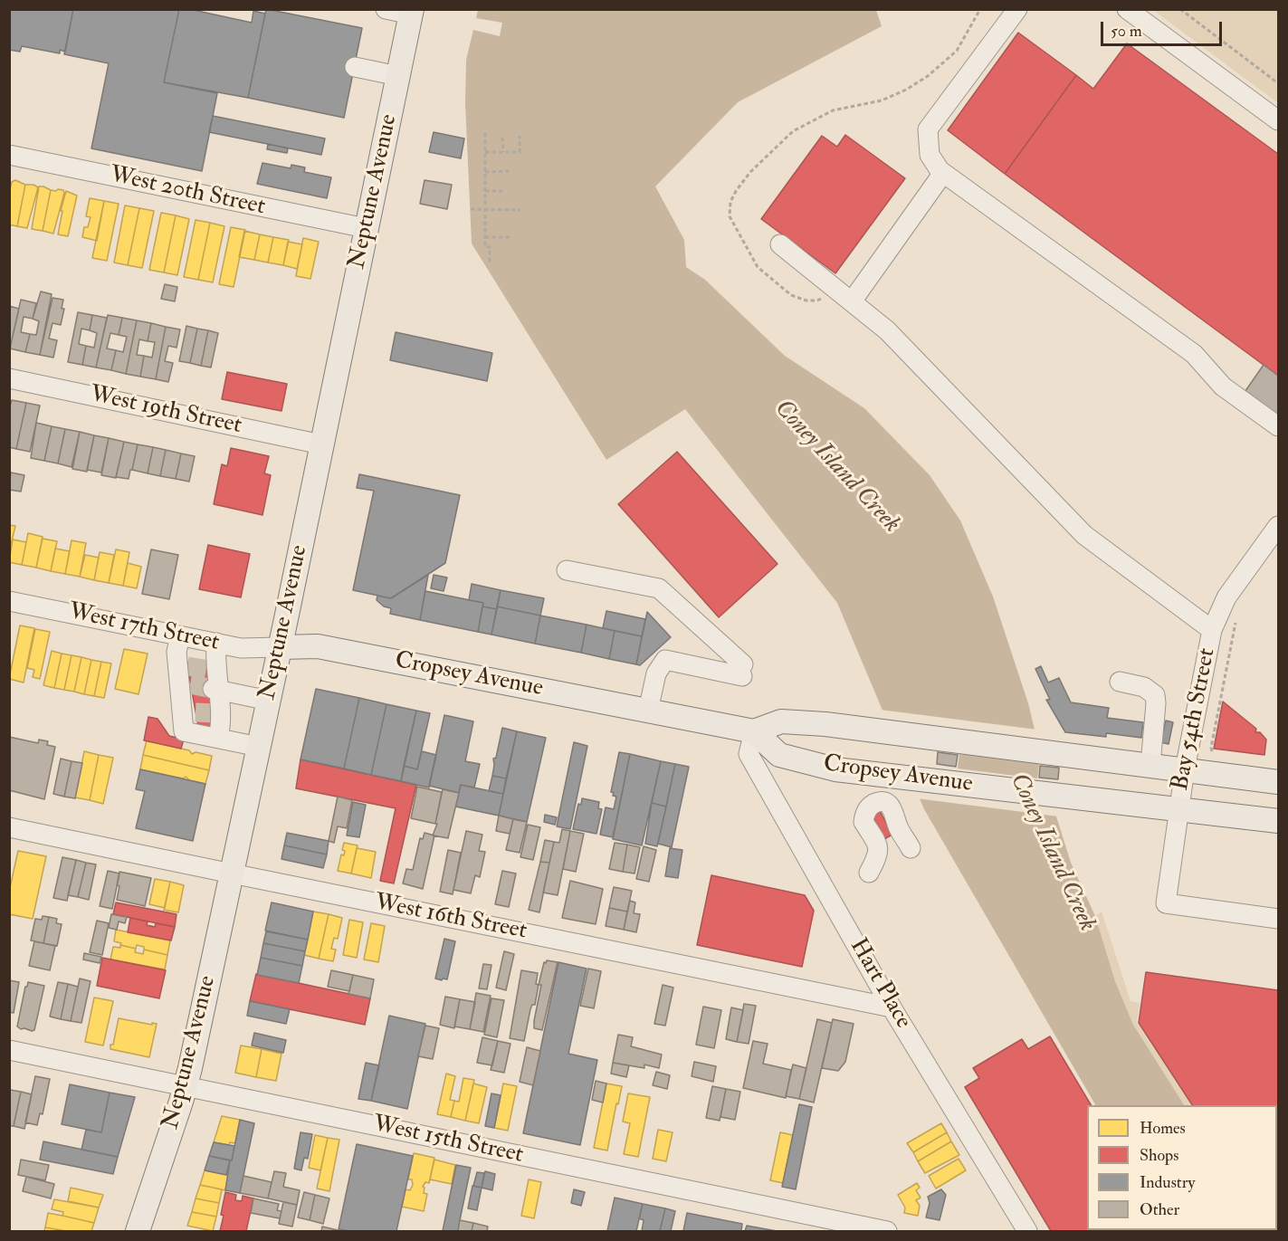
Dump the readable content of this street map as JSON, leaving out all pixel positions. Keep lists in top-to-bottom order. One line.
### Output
{"streets":{"main road":["Neptune Avenue","Cropsey Avenue"],"street":["West 20th Street","West 19th Street","West 17th Street","Bay 54th Street","West 16th Street","Hart Place","West 15th Street"]},"crossings":[["West 20th Street","Neptune Avenue"],["Neptune Avenue","West 19th Street"],["Neptune Avenue","West 17th Street"],["Neptune Avenue","Cropsey Avenue"],["Neptune Avenue","West 16th Street"],["Neptune Avenue","West 15th Street"],["West 17th Street","Cropsey Avenue"],["Cropsey Avenue","Bay 54th Street"],["Cropsey Avenue","Hart Place"],["West 16th Street","Hart Place"]],"water":["Coney Island Creek"],"legend":["Homes","Shops","Industry","Other"],"scale_bar":"50 m"}
